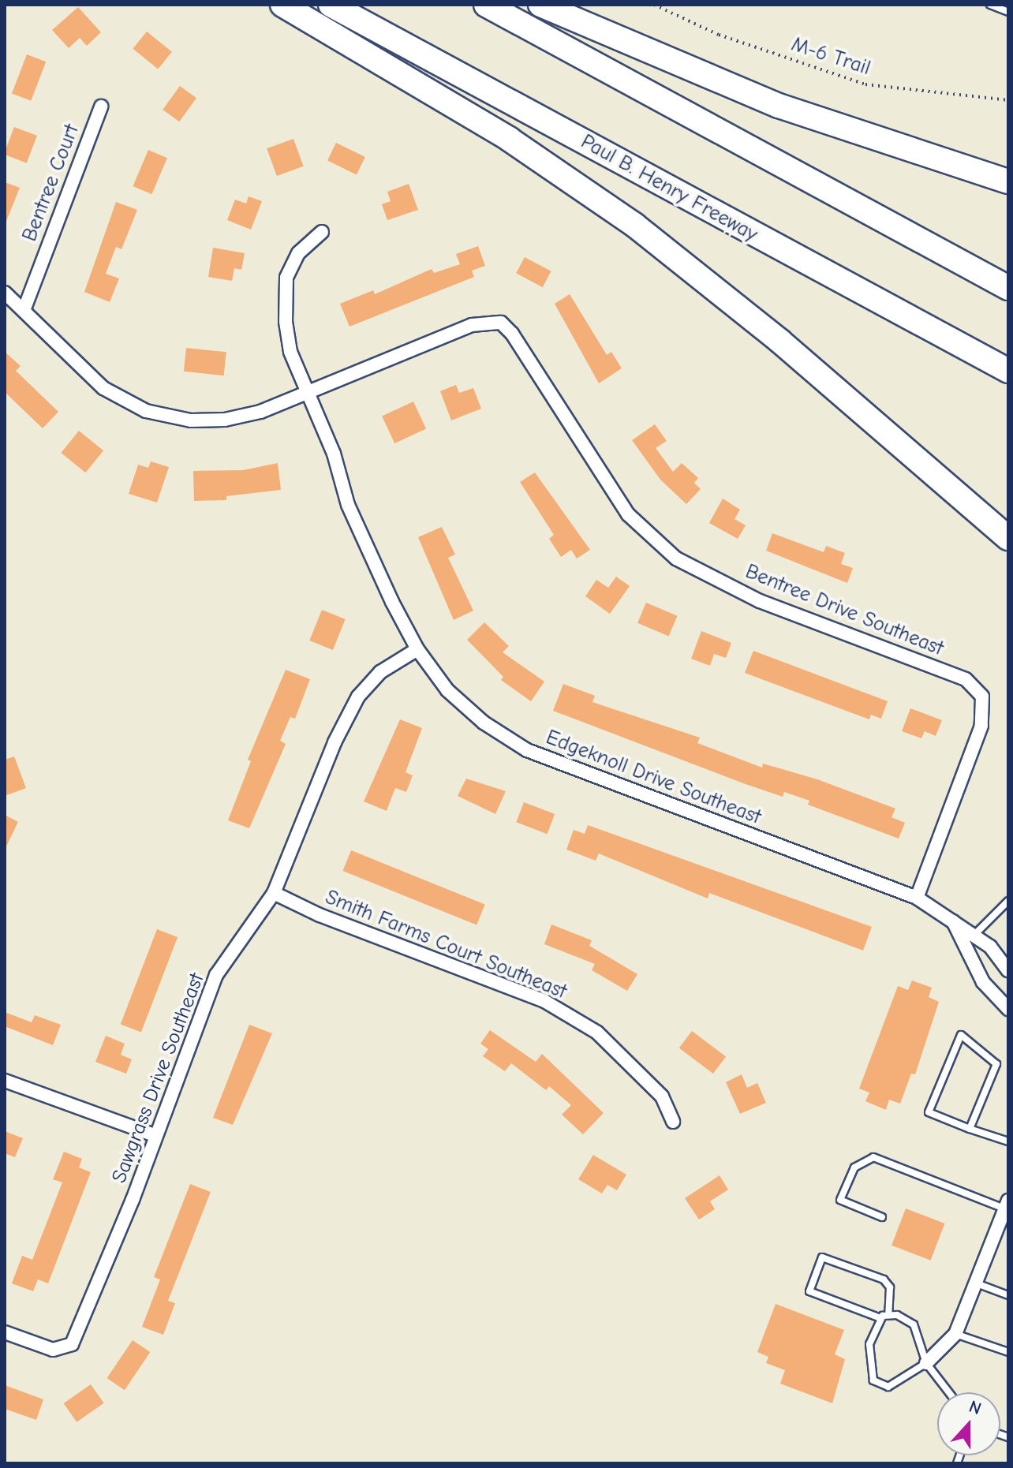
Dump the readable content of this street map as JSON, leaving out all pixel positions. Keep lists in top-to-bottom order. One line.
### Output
{"streets":{"highway":["Paul B. Henry Freeway"],"street":["Bentree Court","Bentree Drive Southeast","Edgeknoll Drive Southeast","Smith Farms Court Southeast","Sawgrass Drive Southeast"],"path":["M-6 Trail"]},"crossings":[["Bentree Drive Southeast","Edgeknoll Drive Southeast"],["Edgeknoll Drive Southeast","Sawgrass Drive Southeast"],["Smith Farms Court Southeast","Sawgrass Drive Southeast"]],"north":"top"}
